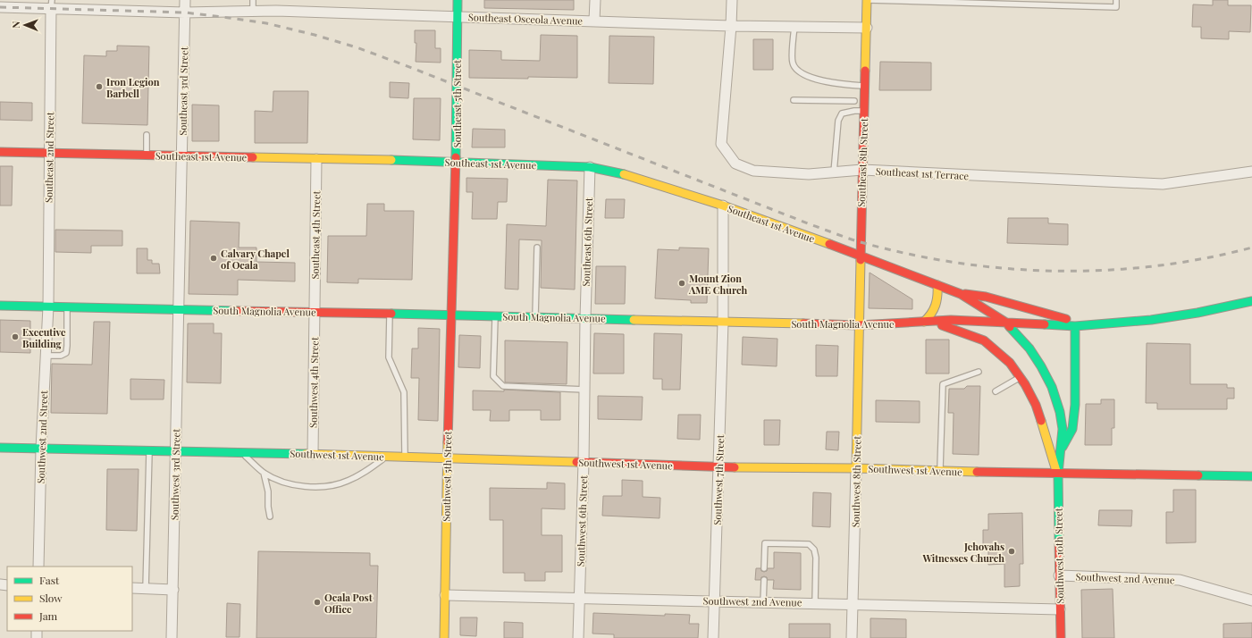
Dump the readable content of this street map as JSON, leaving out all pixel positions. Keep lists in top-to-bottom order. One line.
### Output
{"streets":{"main road":["Southeast 5th Street","Southeast 1st Avenue","Southeast 8th Street","South Magnolia Avenue","Southwest 1st Avenue","Southwest 5th Street","Southwest 8th Street","Southwest 10th Street"],"street":["Southeast Osceola Avenue","Southeast 3rd Street","Southeast 2nd Street","Southeast 1st Terrace","Southeast 4th Street","Southeast 6th Street","Southwest 4th Street","Southwest 2nd Street","Southwest 3rd Street","Southwest 7th Street","Southwest 6th Street","Southwest 2nd Avenue"]},"crossings":[["Southeast Osceola Avenue","Southeast 3rd Street"],["Southeast Osceola Avenue","Southeast 5th Street"],["Southeast Osceola Avenue","Southeast 2nd Street"],["Southeast Osceola Avenue","Southeast 8th Street"],["Southeast Osceola Avenue","Southeast 1st Terrace"],["Southeast 3rd Street","Southeast 1st Avenue"],["Southeast 3rd Street","South Magnolia Avenue"],["Southeast 3rd Street","Southwest 3rd Street"],["Southeast 5th Street","Southeast 1st Avenue"],["Southeast 5th Street","South Magnolia Avenue"],["Southeast 5th Street","Southwest 5th Street"],["Southeast 1st Avenue","Southeast 2nd Street"],["Southeast 1st Avenue","Southeast 8th Street"],["Southeast 1st Avenue","Southeast 4th Street"],["Southeast 1st Avenue","Southeast 6th Street"],["Southeast 1st Avenue","South Magnolia Avenue"],["Southeast 1st Avenue","Southwest 7th Street"],["Southeast 1st Avenue","Southwest 10th Street"],["Southeast 2nd Street","South Magnolia Avenue"],["Southeast 2nd Street","Southwest 2nd Street"],["Southeast 8th Street","Southeast 1st Terrace"],["Southeast 8th Street","South Magnolia Avenue"],["Southeast 8th Street","Southwest 8th Street"],["Southeast 4th Street","South Magnolia Avenue"],["Southeast 4th Street","Southwest 4th Street"],["Southeast 6th Street","South Magnolia Avenue"],["Southeast 6th Street","Southwest 6th Street"],["South Magnolia Avenue","Southwest 4th Street"],["South Magnolia Avenue","Southwest 2nd Street"],["South Magnolia Avenue","Southwest 3rd Street"],["South Magnolia Avenue","Southwest 5th Street"],["South Magnolia Avenue","Southwest 7th Street"],["South Magnolia Avenue","Southwest 8th Street"],["South Magnolia Avenue","Southwest 6th Street"],["South Magnolia Avenue","Southwest 10th Street"],["Southwest 4th Street","Southwest 1st Avenue"],["Southwest 2nd Street","Southwest 1st Avenue"],["Southwest 1st Avenue","Southwest 3rd Street"],["Southwest 1st Avenue","Southwest 5th Street"],["Southwest 1st Avenue","Southwest 7th Street"],["Southwest 1st Avenue","Southwest 8th Street"],["Southwest 1st Avenue","Southwest 6th Street"],["Southwest 1st Avenue","Southwest 10th Street"],["Southwest 5th Street","Southwest 2nd Avenue"],["Southwest 7th Street","Southwest 2nd Avenue"],["Southwest 8th Street","Southwest 2nd Avenue"],["Southwest 6th Street","Southwest 2nd Avenue"],["Southwest 10th Street","Southwest 2nd Avenue"]],"places":["Iron Legion Barbell","Calvary Chapel of Ocala","Mount Zion AME Church","Executive Building","Jehovahs Witnesses Church","Ocala Post Office"],"legend":["Fast","Slow","Jam"],"north":"left"}
